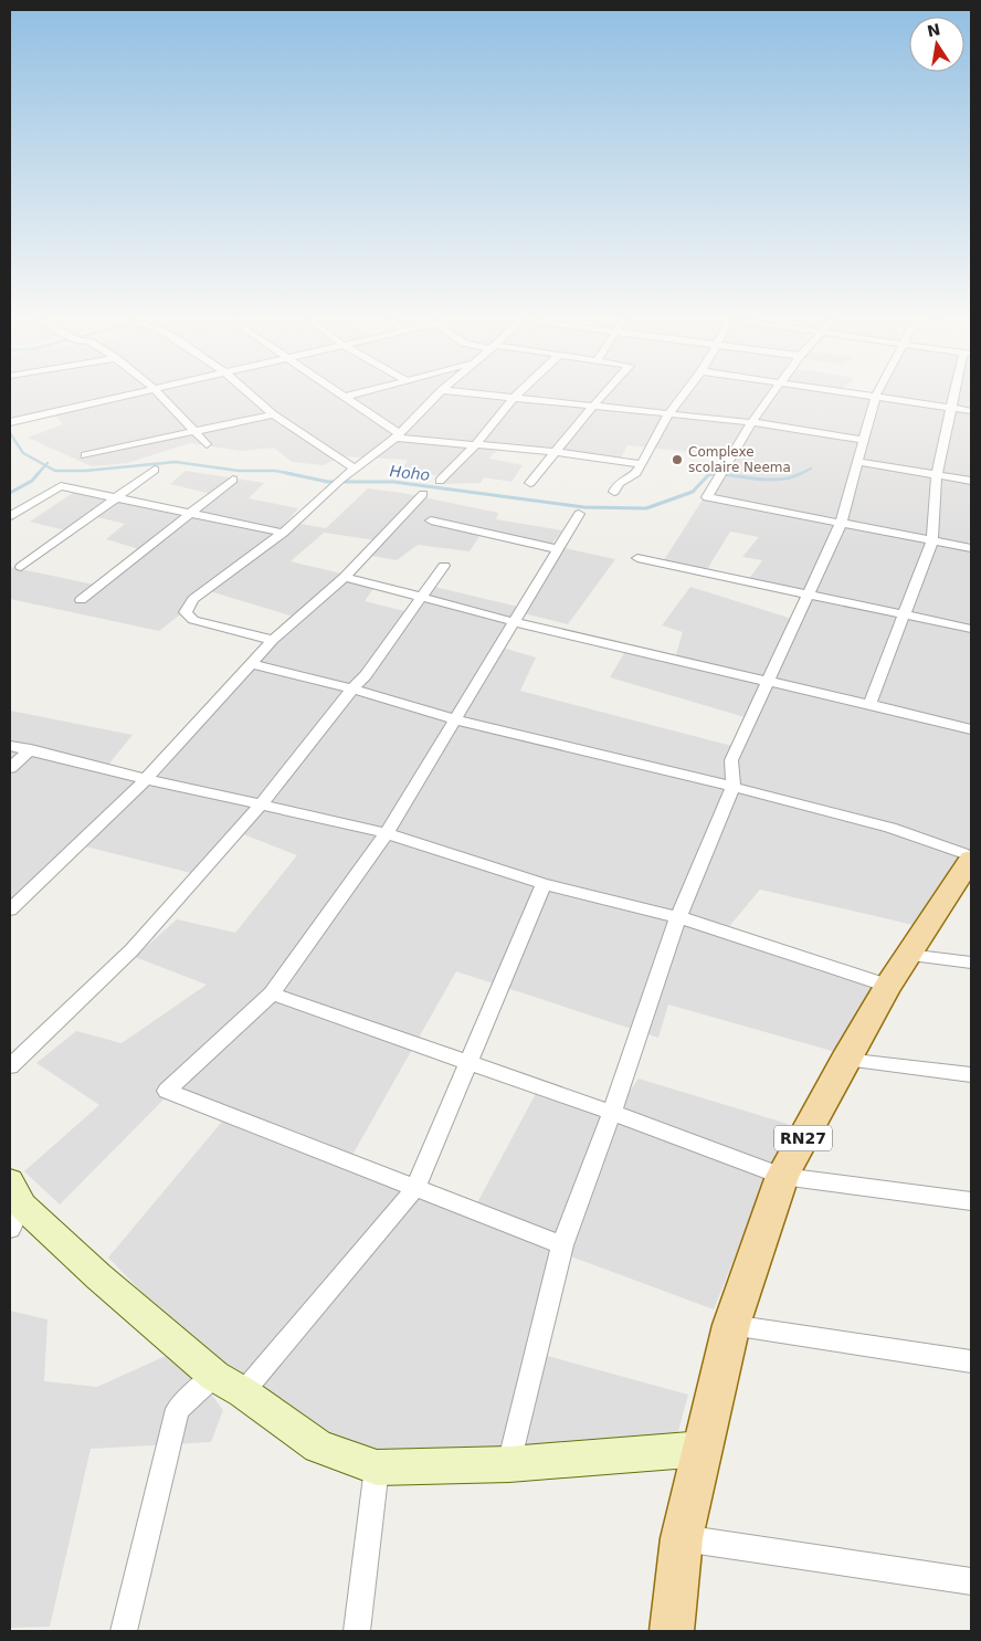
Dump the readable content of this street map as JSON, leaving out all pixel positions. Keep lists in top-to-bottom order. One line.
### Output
{"streets":{"main road":["RN27"]},"water":["Hoho"],"places":["Complexe scolaire Neema"],"north":"top"}
